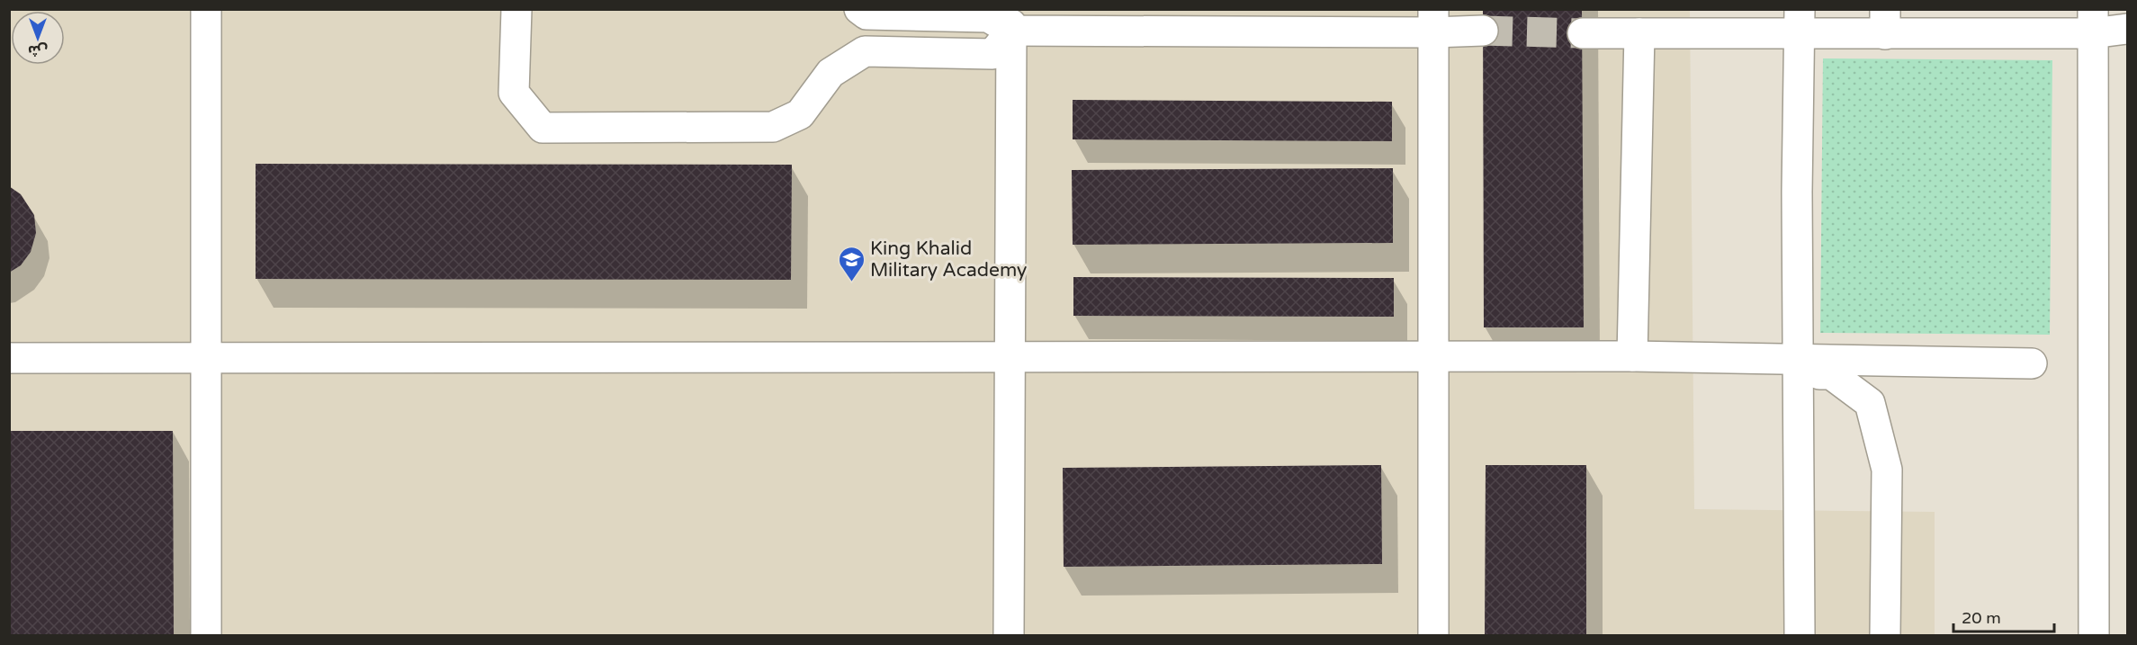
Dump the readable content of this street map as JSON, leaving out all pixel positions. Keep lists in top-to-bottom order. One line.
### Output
{"places":{"school or university":["King Khalid Military Academy"]},"scale_bar":"20 m","north":"bottom"}
